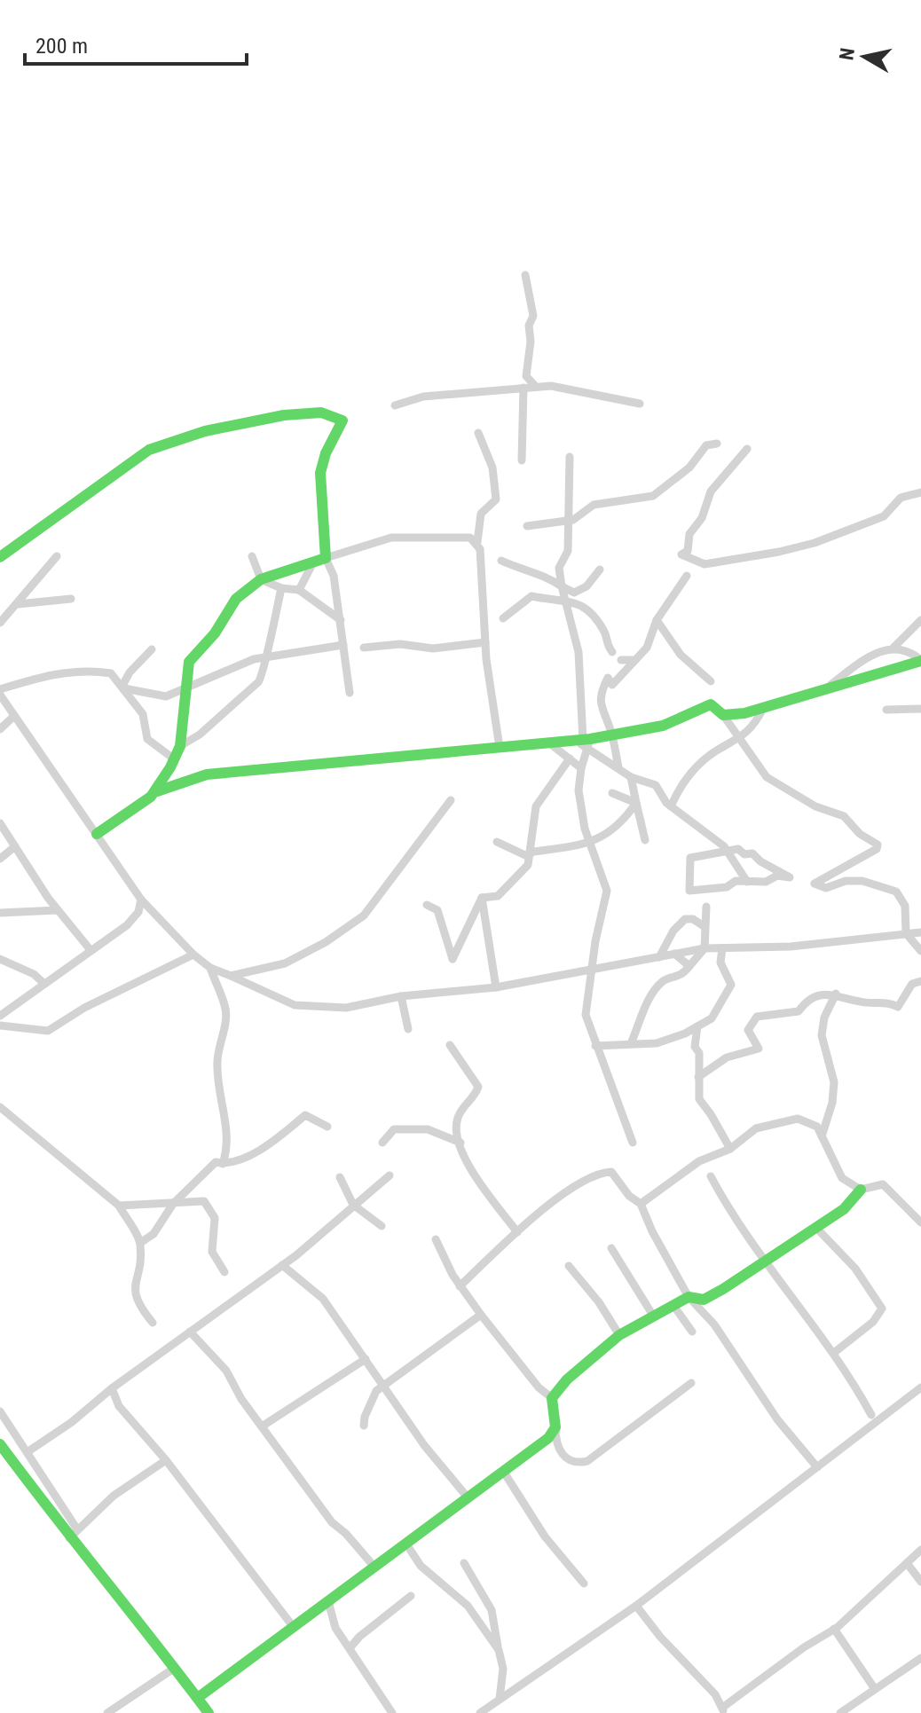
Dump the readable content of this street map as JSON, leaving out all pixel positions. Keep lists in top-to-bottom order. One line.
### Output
{"scale_bar":"200 m","north":"left"}
